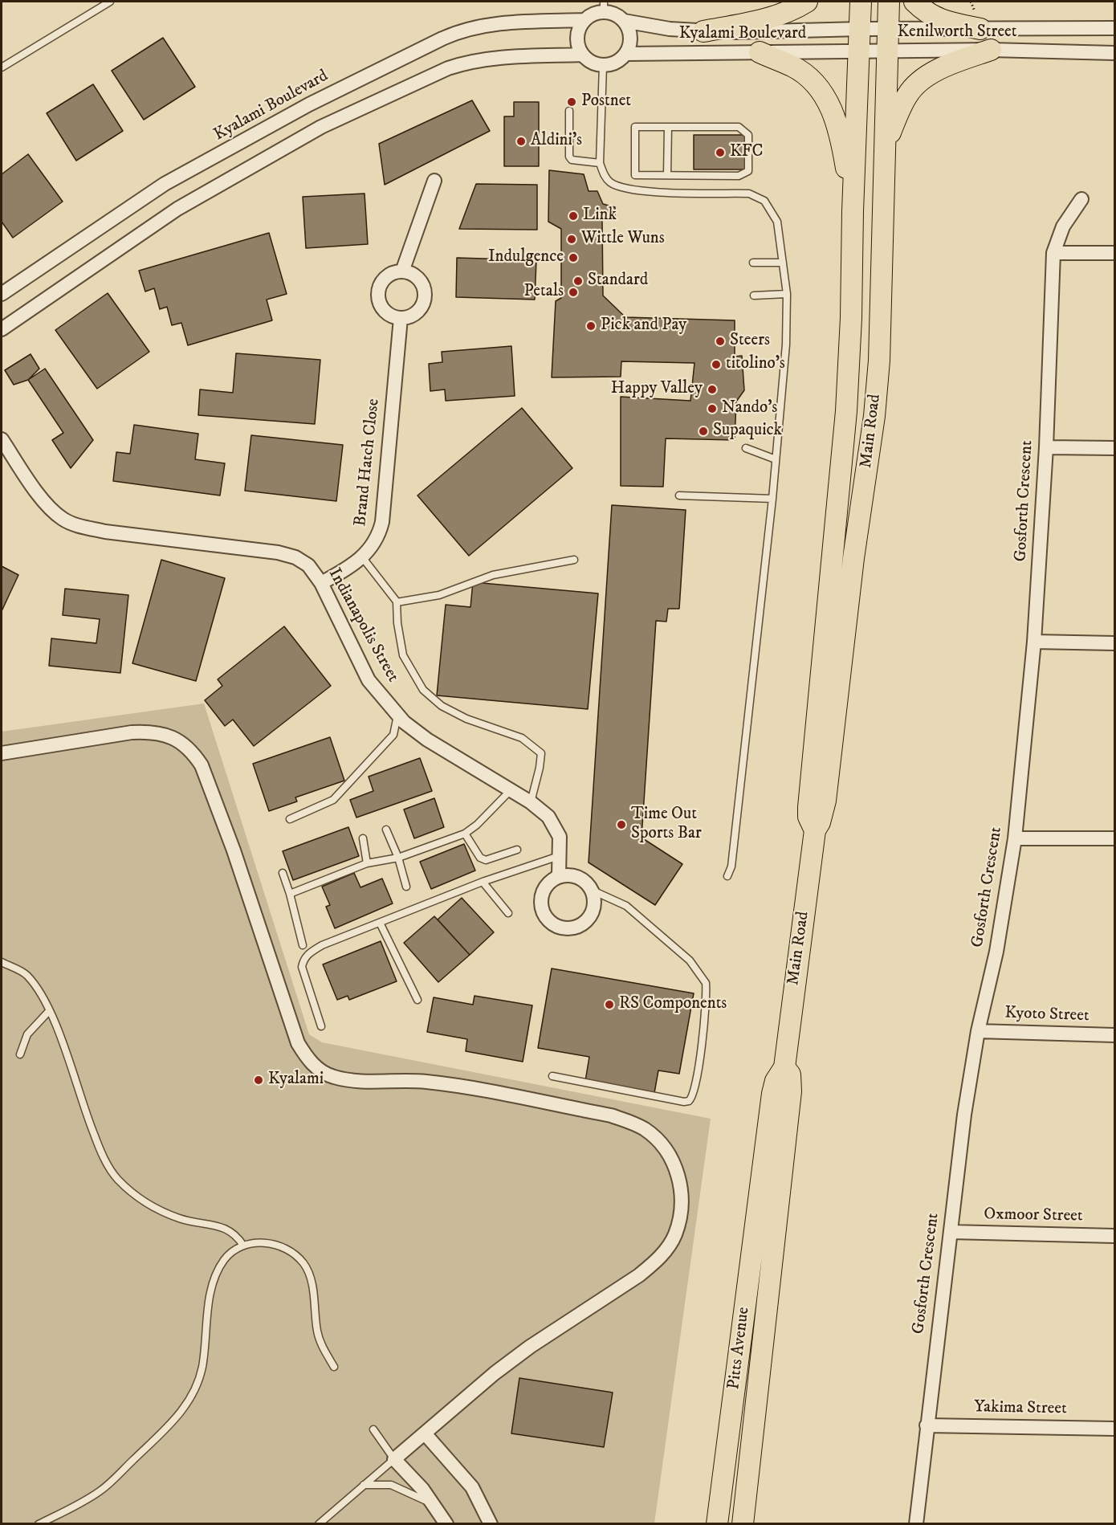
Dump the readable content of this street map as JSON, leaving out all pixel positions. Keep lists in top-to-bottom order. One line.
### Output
{"streets":{"main road":["Main Road","Pitts Avenue"],"street":["Kenilworth Street","Kyalami Boulevard","Brand Hatch Close","Gosforth Crescent","Indianapolis Street","Kyoto Street","Oxmoor Street","Yakima Street"]},"crossings":[["Kenilworth Street","Kyalami Boulevard"],["Kenilworth Street","Main Road"],["Kyalami Boulevard","Main Road"],["Main Road","Pitts Avenue"],["Brand Hatch Close","Indianapolis Street"],["Gosforth Crescent","Kyoto Street"],["Gosforth Crescent","Oxmoor Street"],["Gosforth Crescent","Yakima Street"]],"places":["Postnet","Aldini's","KFC","Link","Wittle Wuns","Indulgence","Standard","Petals","Pick and Pay","Steers","titolino's","Happy Valley","Nando's","Supaquick","Time Out Sports Bar","RS Components","Kyalami"]}
